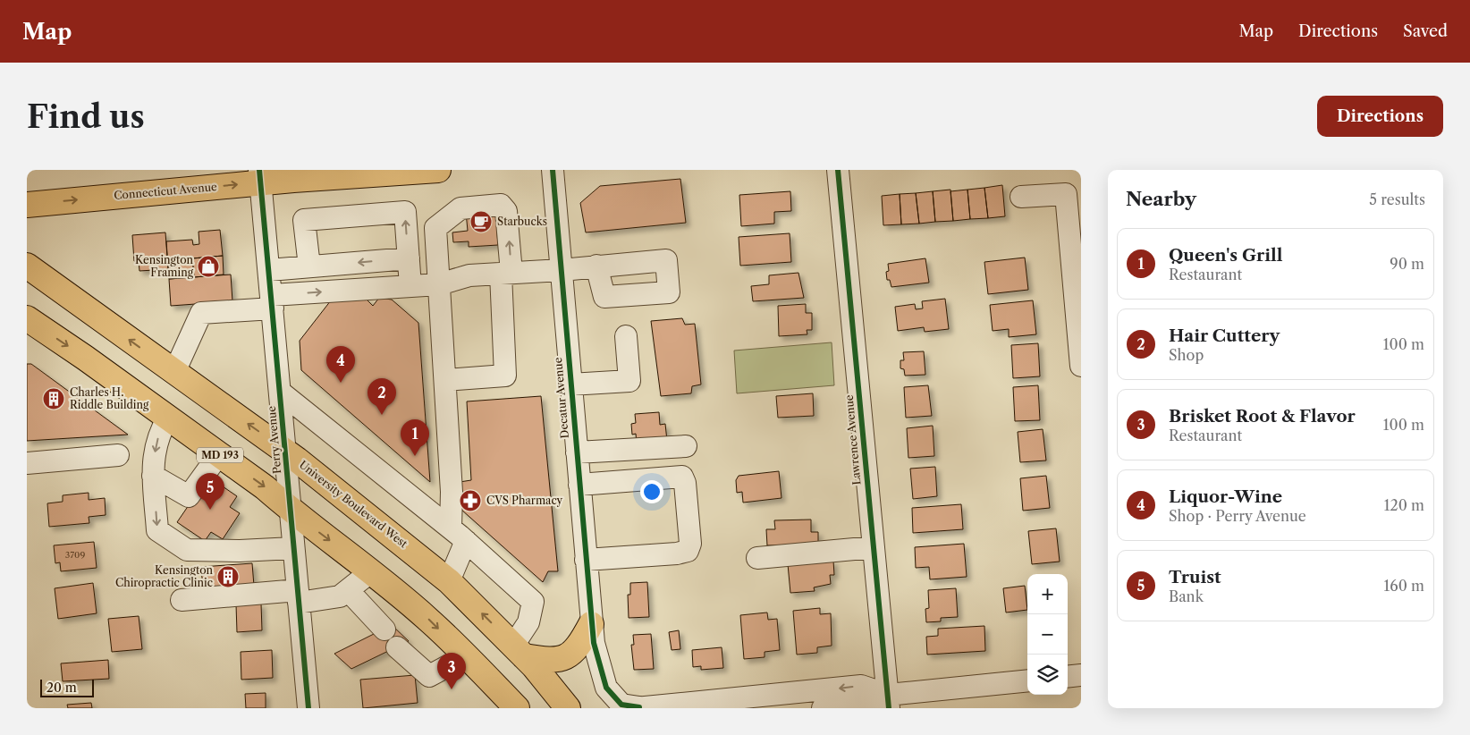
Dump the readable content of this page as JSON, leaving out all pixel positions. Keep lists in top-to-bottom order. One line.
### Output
{"streets":{"main road":["Connecticut Avenue","MD 193","University Boulevard West"],"street":["Decatur Avenue","Perry Avenue","Lawrence Avenue"]},"crossings":[["Connecticut Avenue","Perry Avenue"],["Decatur Avenue","Lawrence Avenue"],["Perry Avenue","MD 193"],["Perry Avenue","University Boulevard West"]],"one_way":["Connecticut Avenue"],"places":{"cafe":["Starbucks"],"shop":["Kensington Framing"],"building":["Charles H. Riddle Building","Kensington Chiropractic Clinic"],"pharmacy":["CVS Pharmacy"]},"house_numbers":["3709"],"scale_bar":"20 m","page":{"header":"Map","nav":["Map","Directions","Saved"],"buttons":"Directions","title":"Find us","heading":["Nearby","5 results"],"list":[{"mark":"1","name":"Queen's Grill","note":"Restaurant","value":"90 m"},{"mark":"2","name":"Hair Cuttery","note":"Shop","value":"100 m"},{"mark":"3","name":"Brisket Root & Flavor","note":"Restaurant","value":"100 m"},{"mark":"4","name":"Liquor-Wine","note":"Shop · Perry Avenue","value":"120 m"},{"mark":"5","name":"Truist","note":"Bank","value":"160 m"}],"pins":["4","2","1","5","3"],"map_buttons":["+","−"],"scale":"20 m"}}
